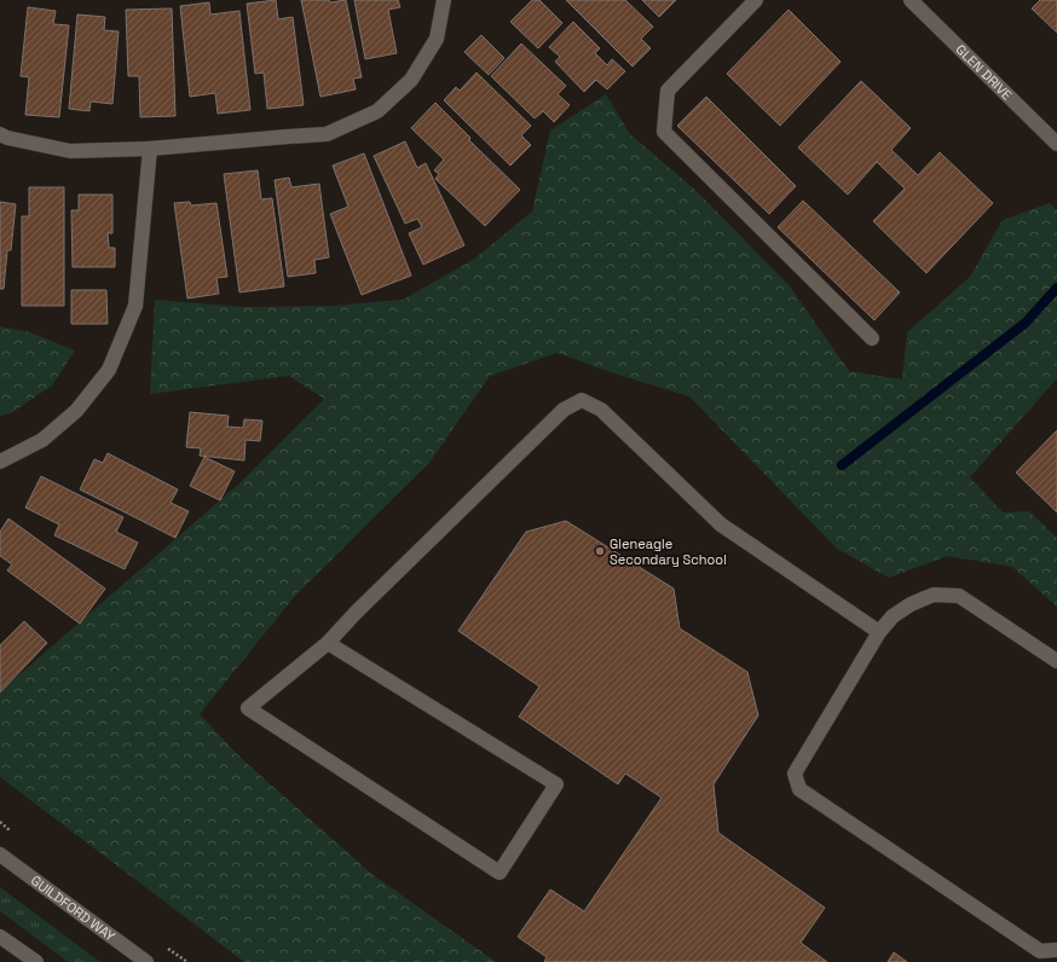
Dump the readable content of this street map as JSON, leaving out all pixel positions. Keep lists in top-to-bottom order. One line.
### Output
{"streets":{"main road":["GLEN DRIVE","GUILDFORD WAY"]},"places":["Gleneagle Secondary School"]}
